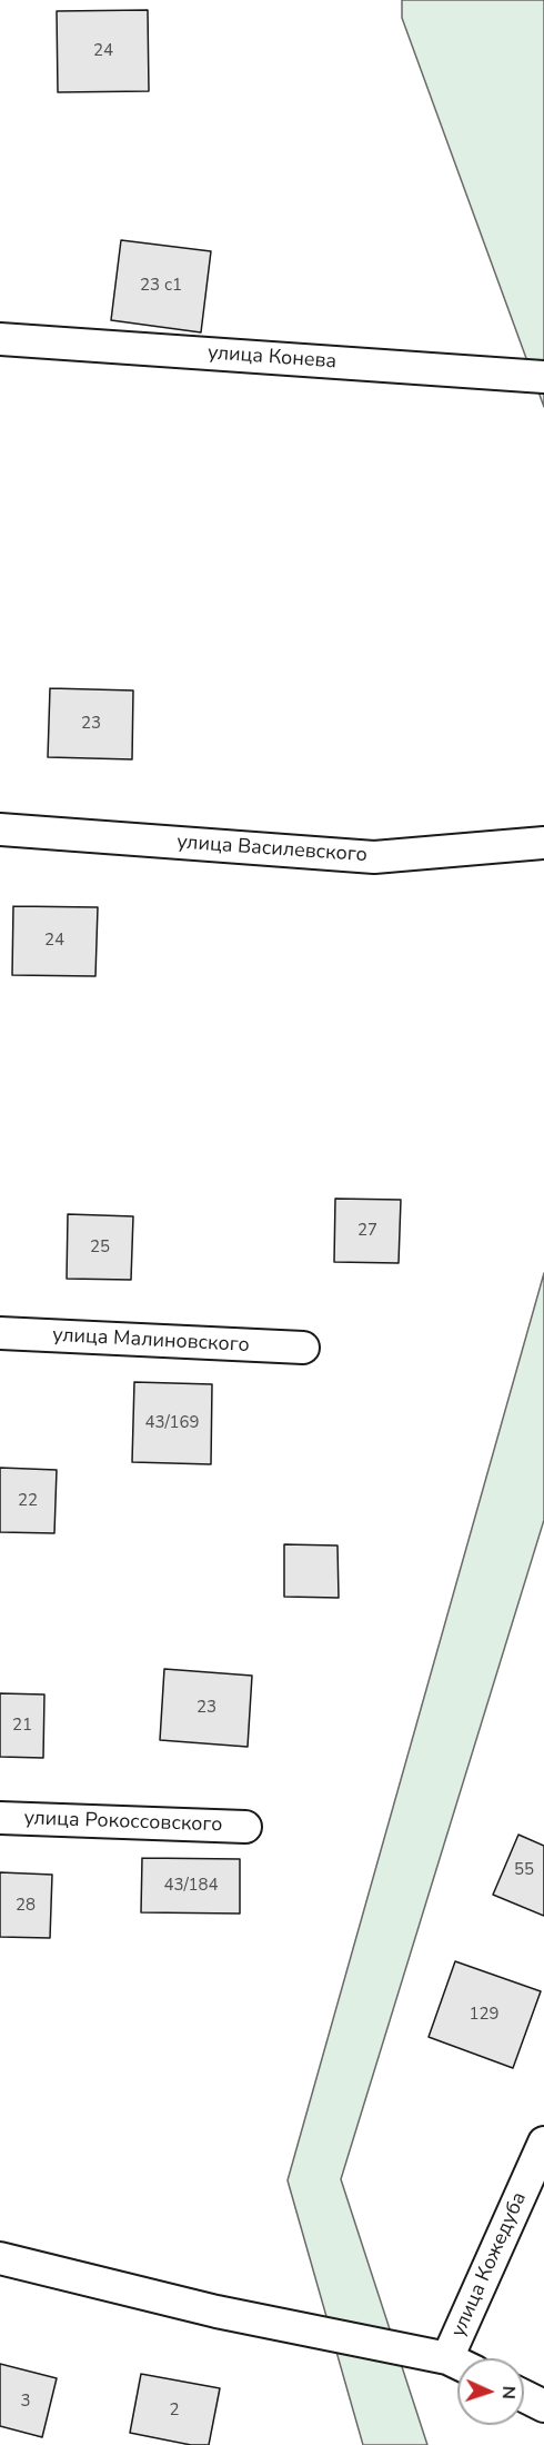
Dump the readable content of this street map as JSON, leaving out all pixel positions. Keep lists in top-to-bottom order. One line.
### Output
{"streets":{"street":["улица Конева","улица Василевского","улица Малиновского","улица Рокоссовского","улица Кожедуба"]},"house_numbers":["24","23 с1","23","24","27","25","43/169","22","23","21","55","43/184","28","129","3","2"],"north":"right"}
